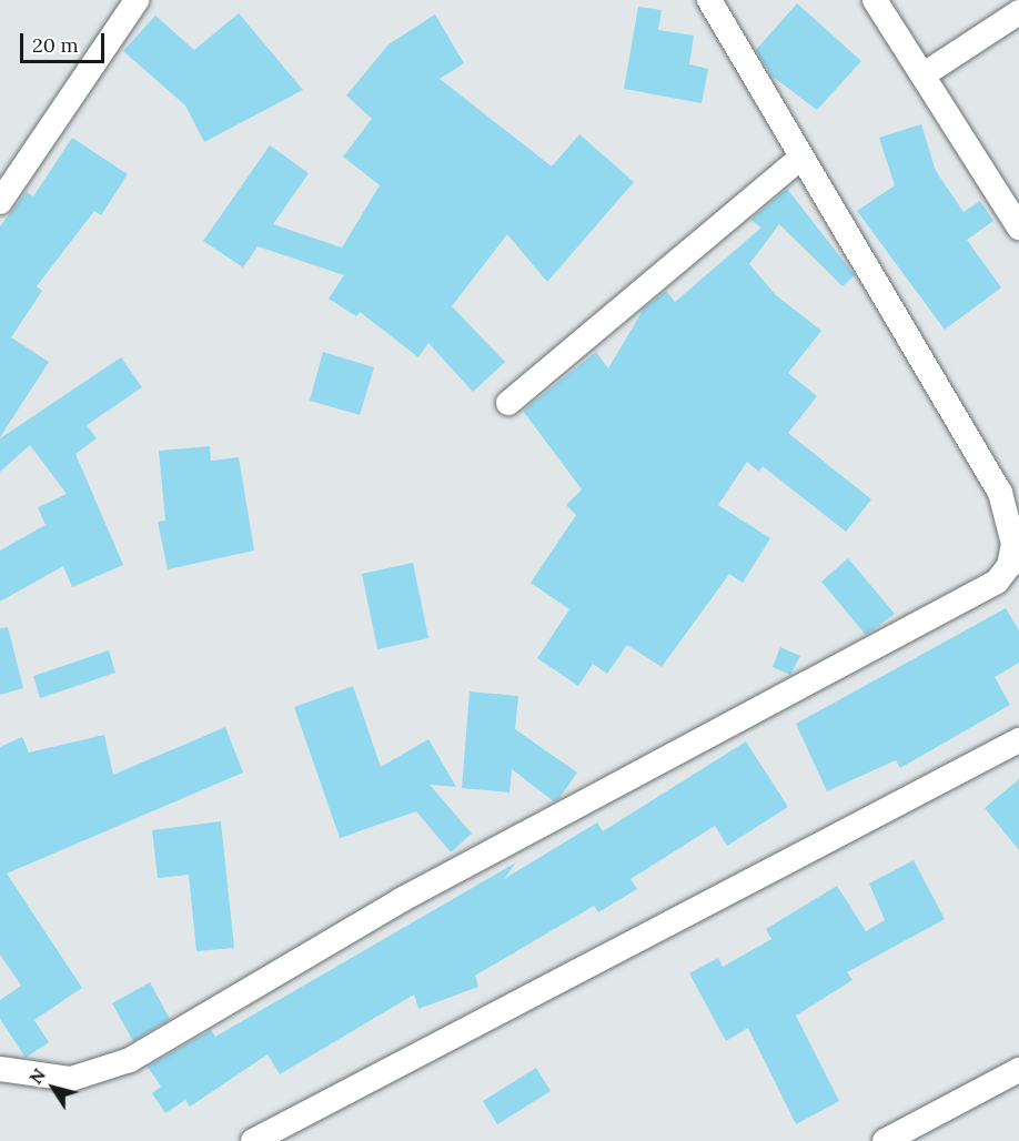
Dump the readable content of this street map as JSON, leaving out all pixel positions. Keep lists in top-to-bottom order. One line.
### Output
{"scale_bar":"20 m","north":"top left"}
